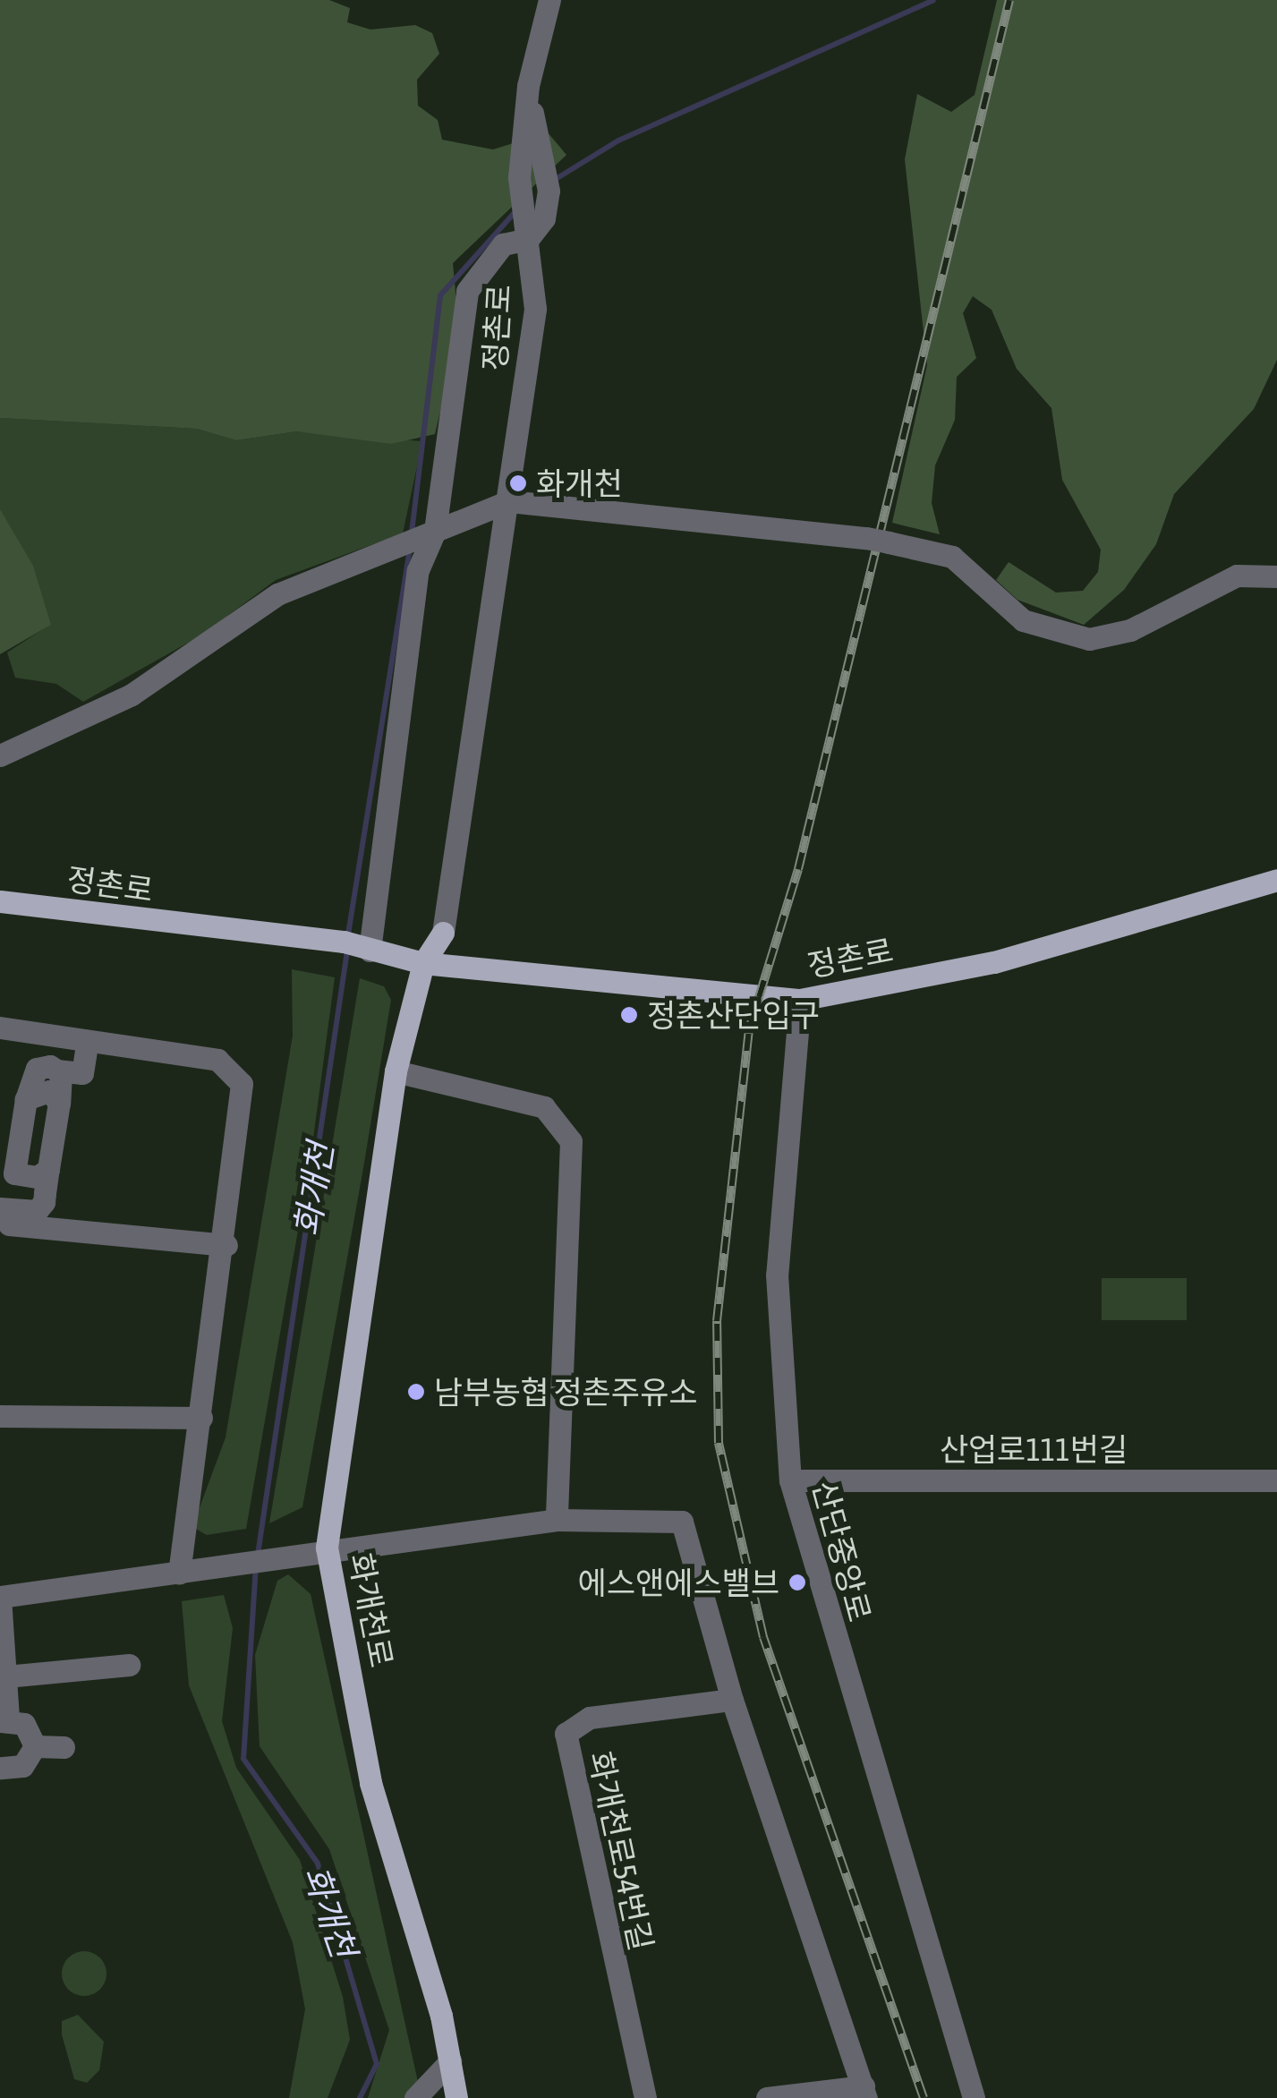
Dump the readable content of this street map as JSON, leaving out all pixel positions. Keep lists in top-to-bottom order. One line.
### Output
{"streets":{"main road":["정촌로","화개천로"],"street":["산업로111번길","산단중앙로","화개천로54번길"]},"crossings":[["정촌로","산단중앙로"],["정촌로","화개천로"],["산업로111번길","산단중앙로"]],"water":["화개천"],"places":["화개천","정촌산단입구","남부농협 정촌주유소","에스앤에스밸브"]}
